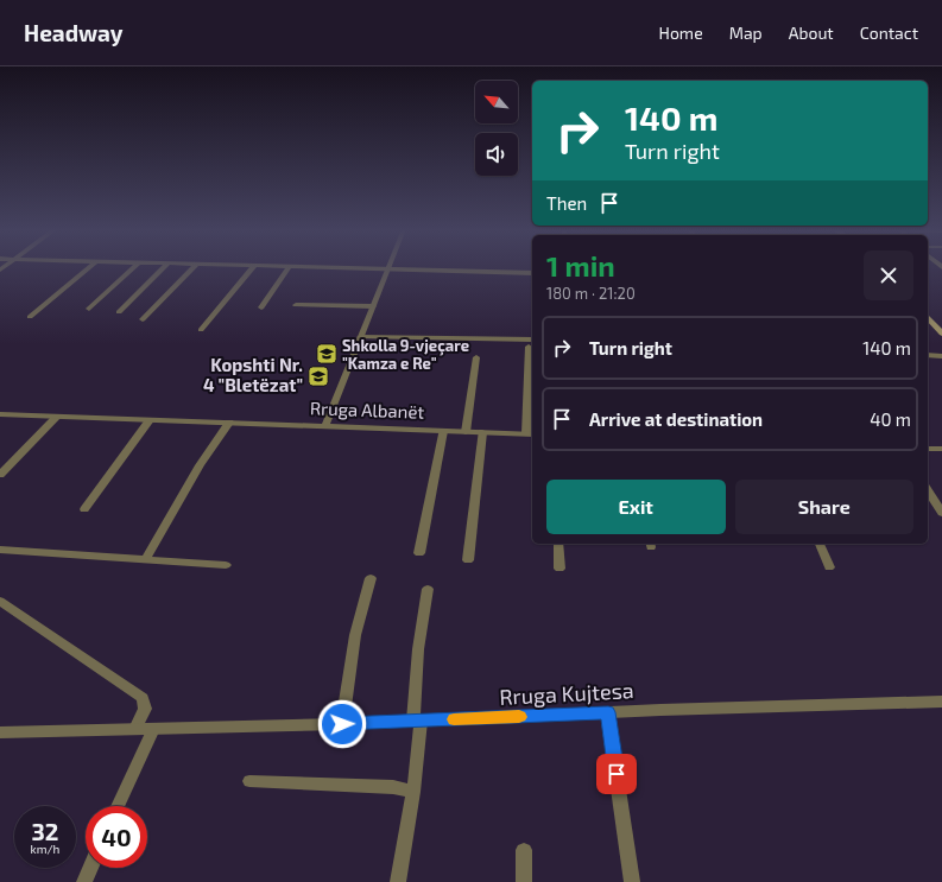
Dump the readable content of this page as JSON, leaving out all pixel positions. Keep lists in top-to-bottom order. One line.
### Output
{"streets":{"street":["Rruga Albanët","Rruga Kujtesa"]},"places":{"school or university":["Shkolla 9-vjeçare \"Kamza e Re\"","Kopshti Nr. 4 \"Bletëzat\""]},"north":"top left","page":{"header":"Headway","nav":["Home","Map","About","Contact"],"turn":["140 m","Turn right"],"then":"Then","heading":["1 min","180 m · 21:20"],"list":[{"name":"Turn right","value":"140 m"},{"name":"Arrive at destination","value":"40 m"}],"buttons":["Exit","Share"],"speed":"32 km/h","limit":"40"}}
